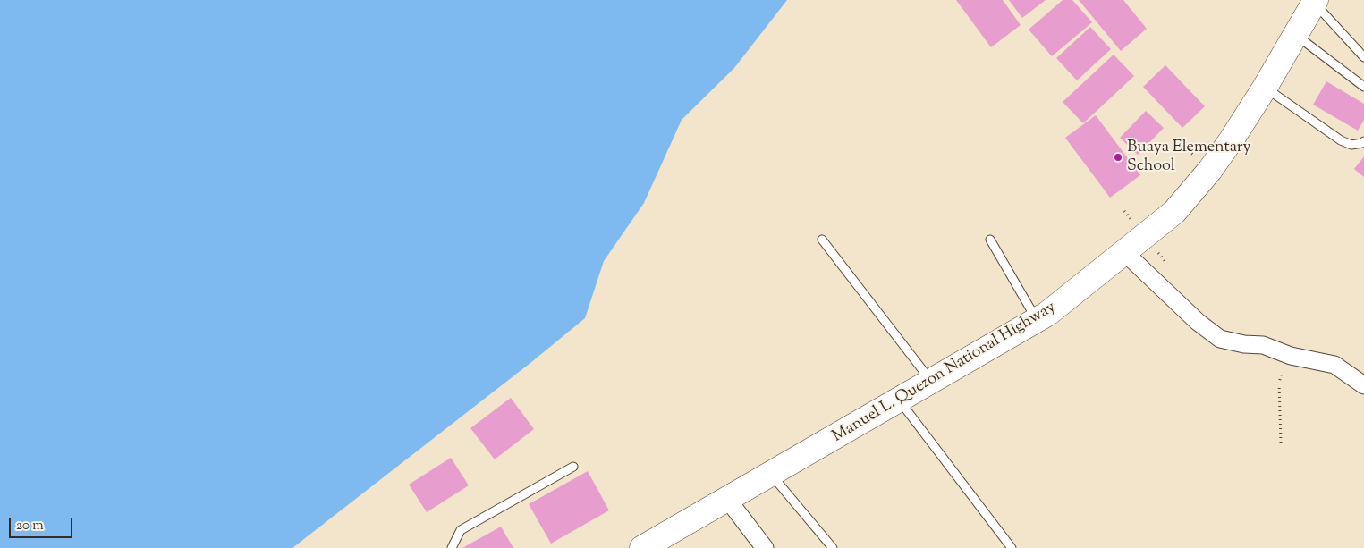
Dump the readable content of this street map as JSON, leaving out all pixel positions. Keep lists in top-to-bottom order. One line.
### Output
{"streets":{"main road":["Manuel L. Quezon National Highway"]},"places":["Buaya Elementary School"],"scale_bar":"20 m"}
